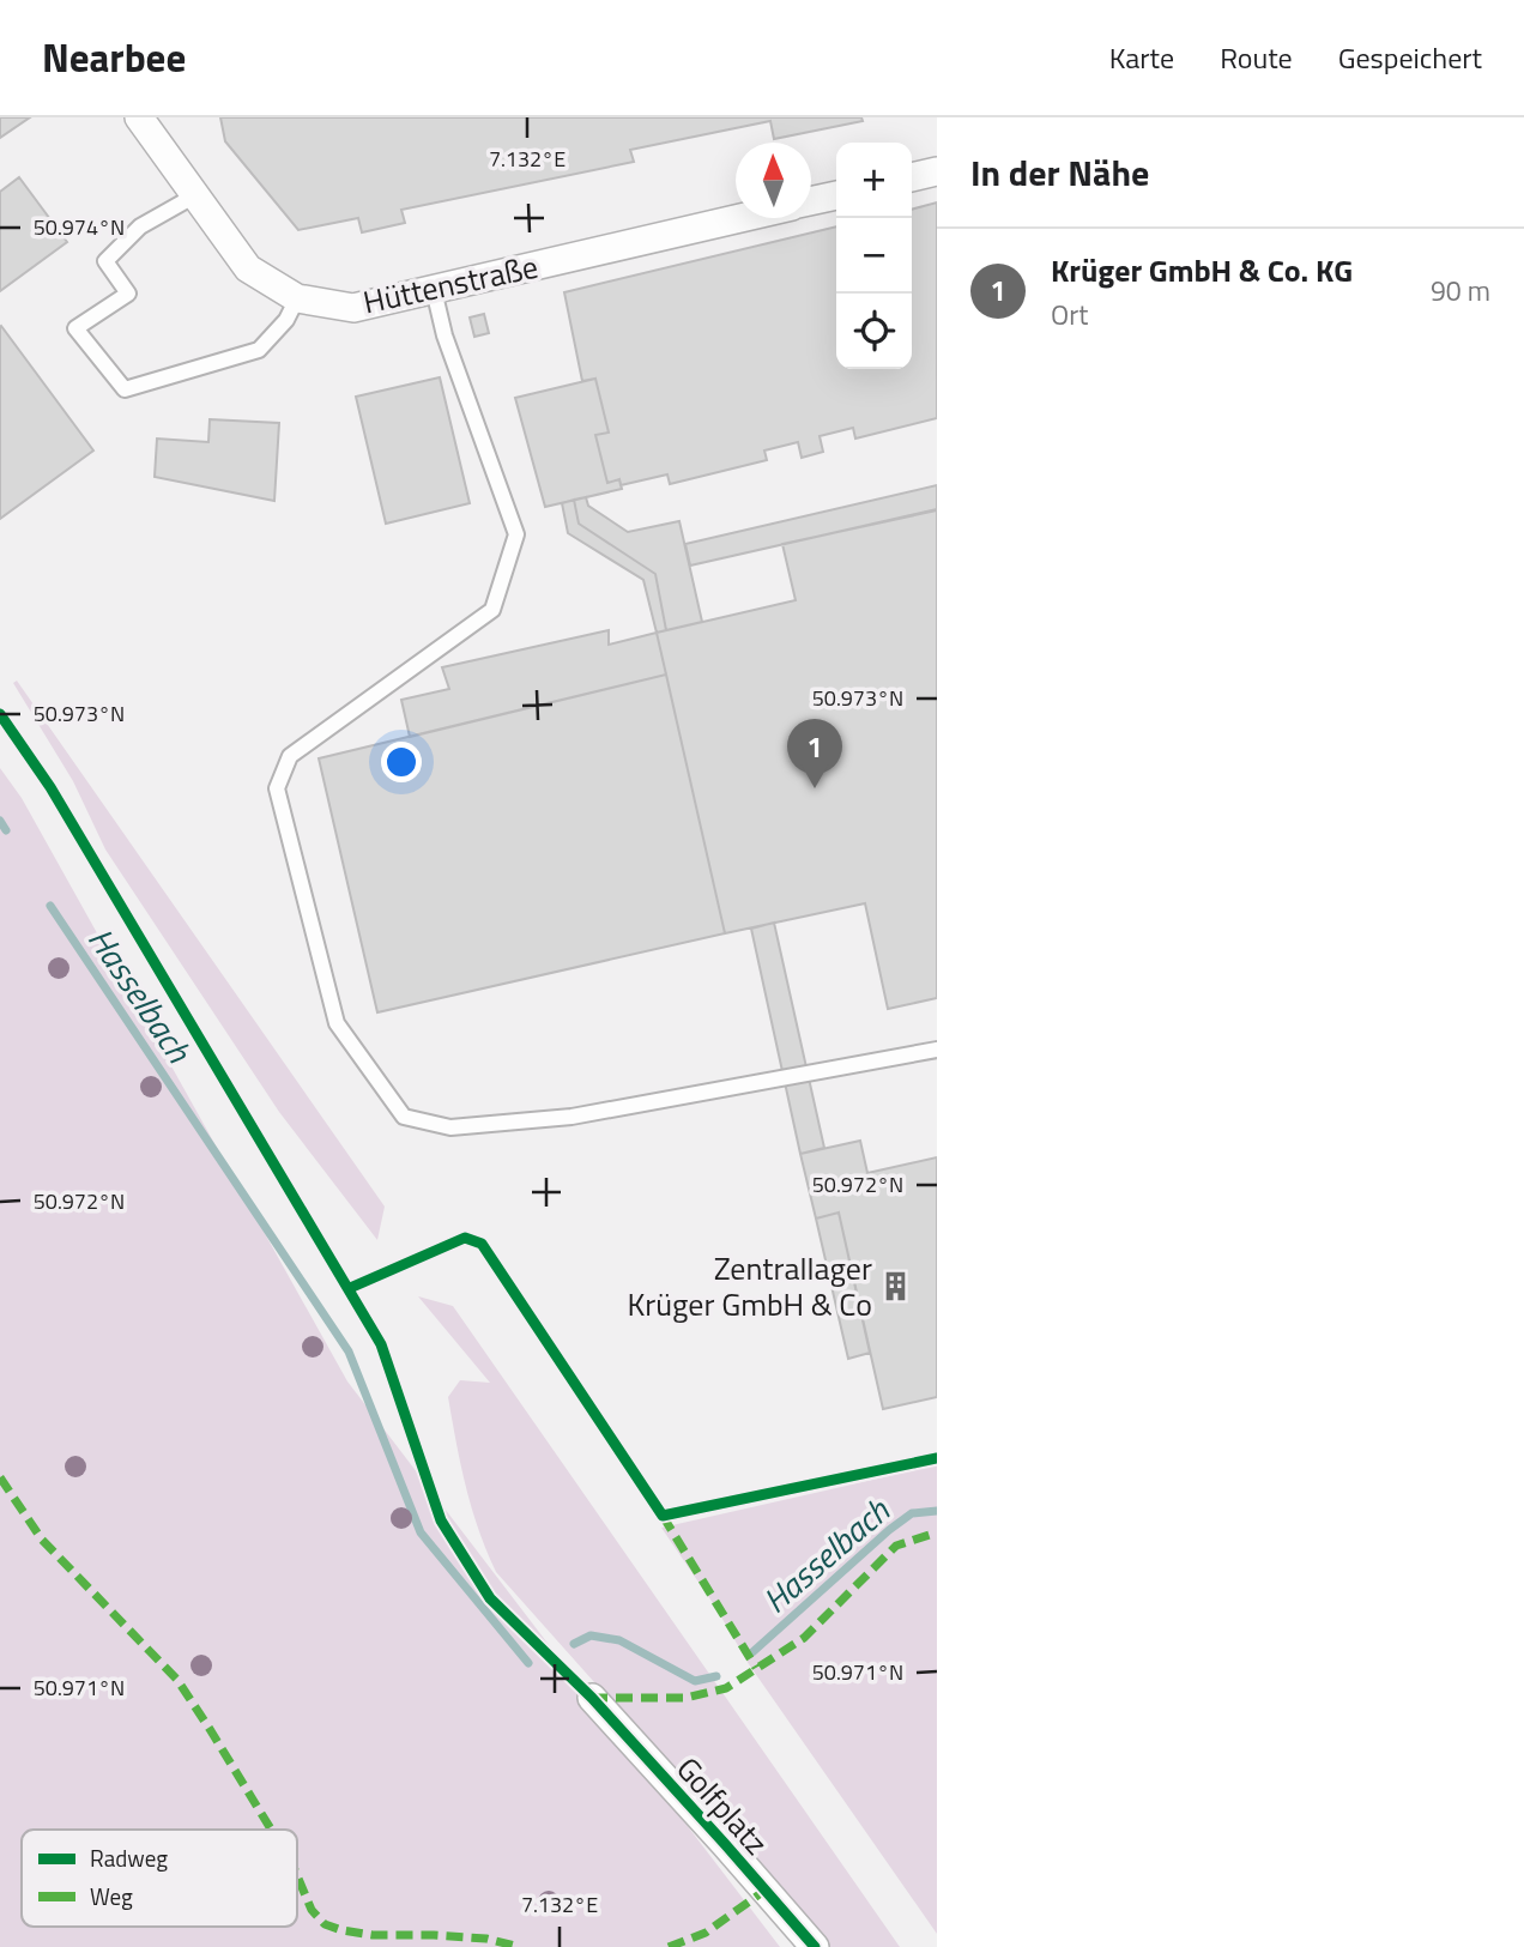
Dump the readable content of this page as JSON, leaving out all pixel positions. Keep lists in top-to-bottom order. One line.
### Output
{"streets":{"street":["Hüttenstraße","Golfplatz"]},"water":["Hasselbach"],"places":{"building":["Zentrallager Krüger GmbH & Co"]},"legend":["Radweg","Weg"],"north":"top","page":{"header":"Nearbee","nav":["Karte","Route","Gespeichert"],"heading":"In der Nähe","map_buttons":["+","−"],"list":[{"mark":"1","name":"Krüger GmbH & Co. KG","note":"Ort","value":"90 m"}],"pins":"1"},"coordinates":["7.132°E","50.974°N","50.973°N","50.972°N","50.971°N"]}
